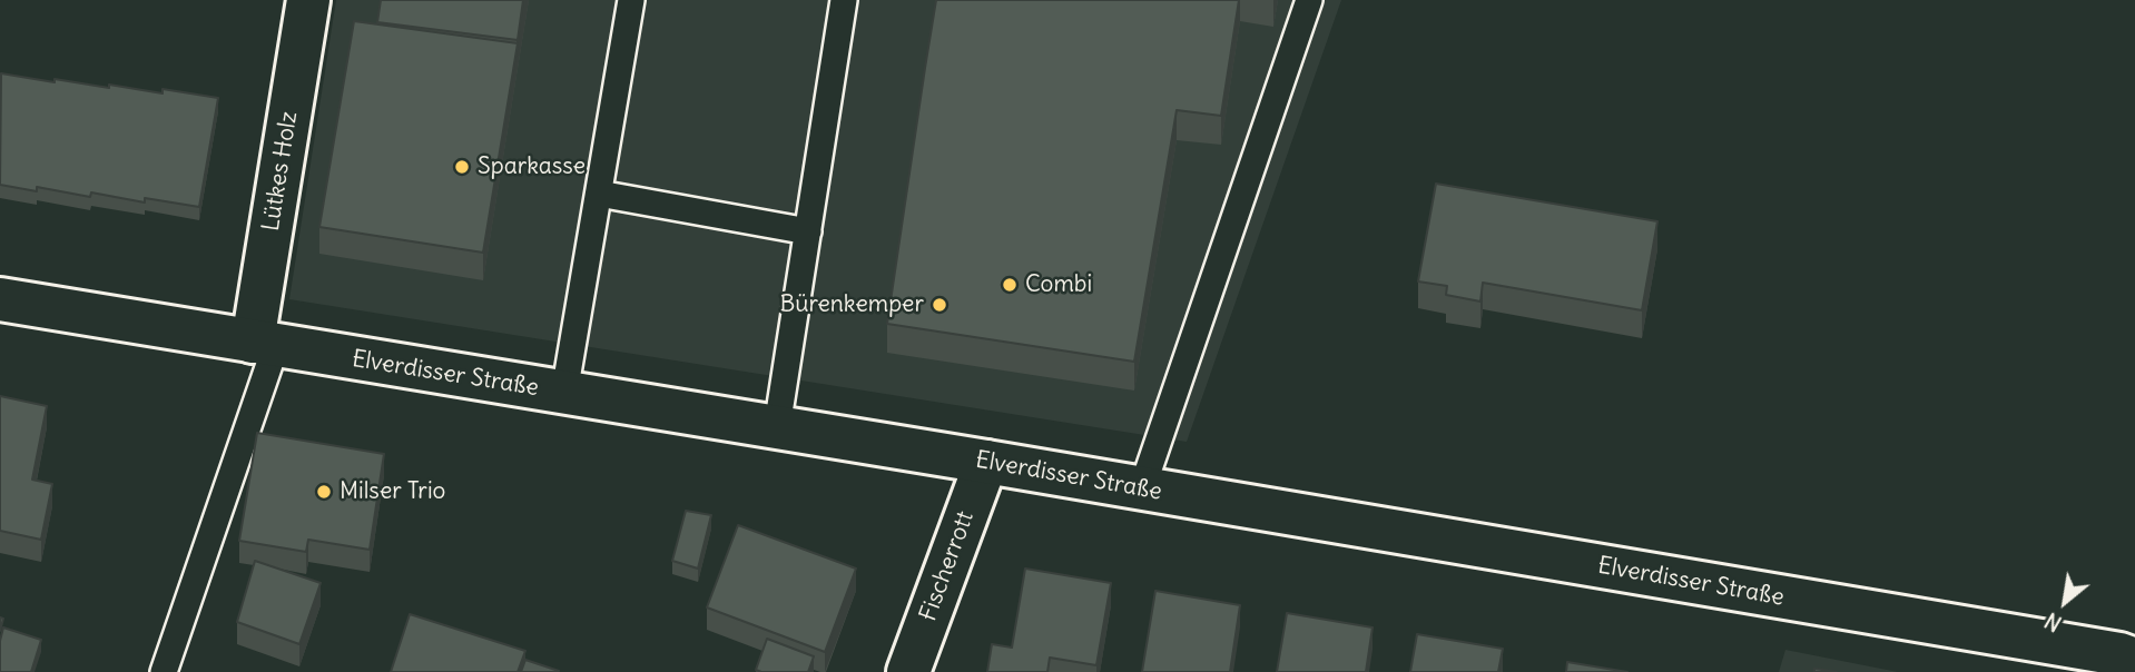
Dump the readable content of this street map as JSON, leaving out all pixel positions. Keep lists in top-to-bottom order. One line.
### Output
{"streets":{"street":["Lütkes Holz","Elverdisser Straße","Fischerrott"]},"crossings":[["Lütkes Holz","Elverdisser Straße"],["Elverdisser Straße","Fischerrott"]],"places":["Sparkasse","Combi","Bürenkemper","Milser Trio"],"north":"bottom left"}
